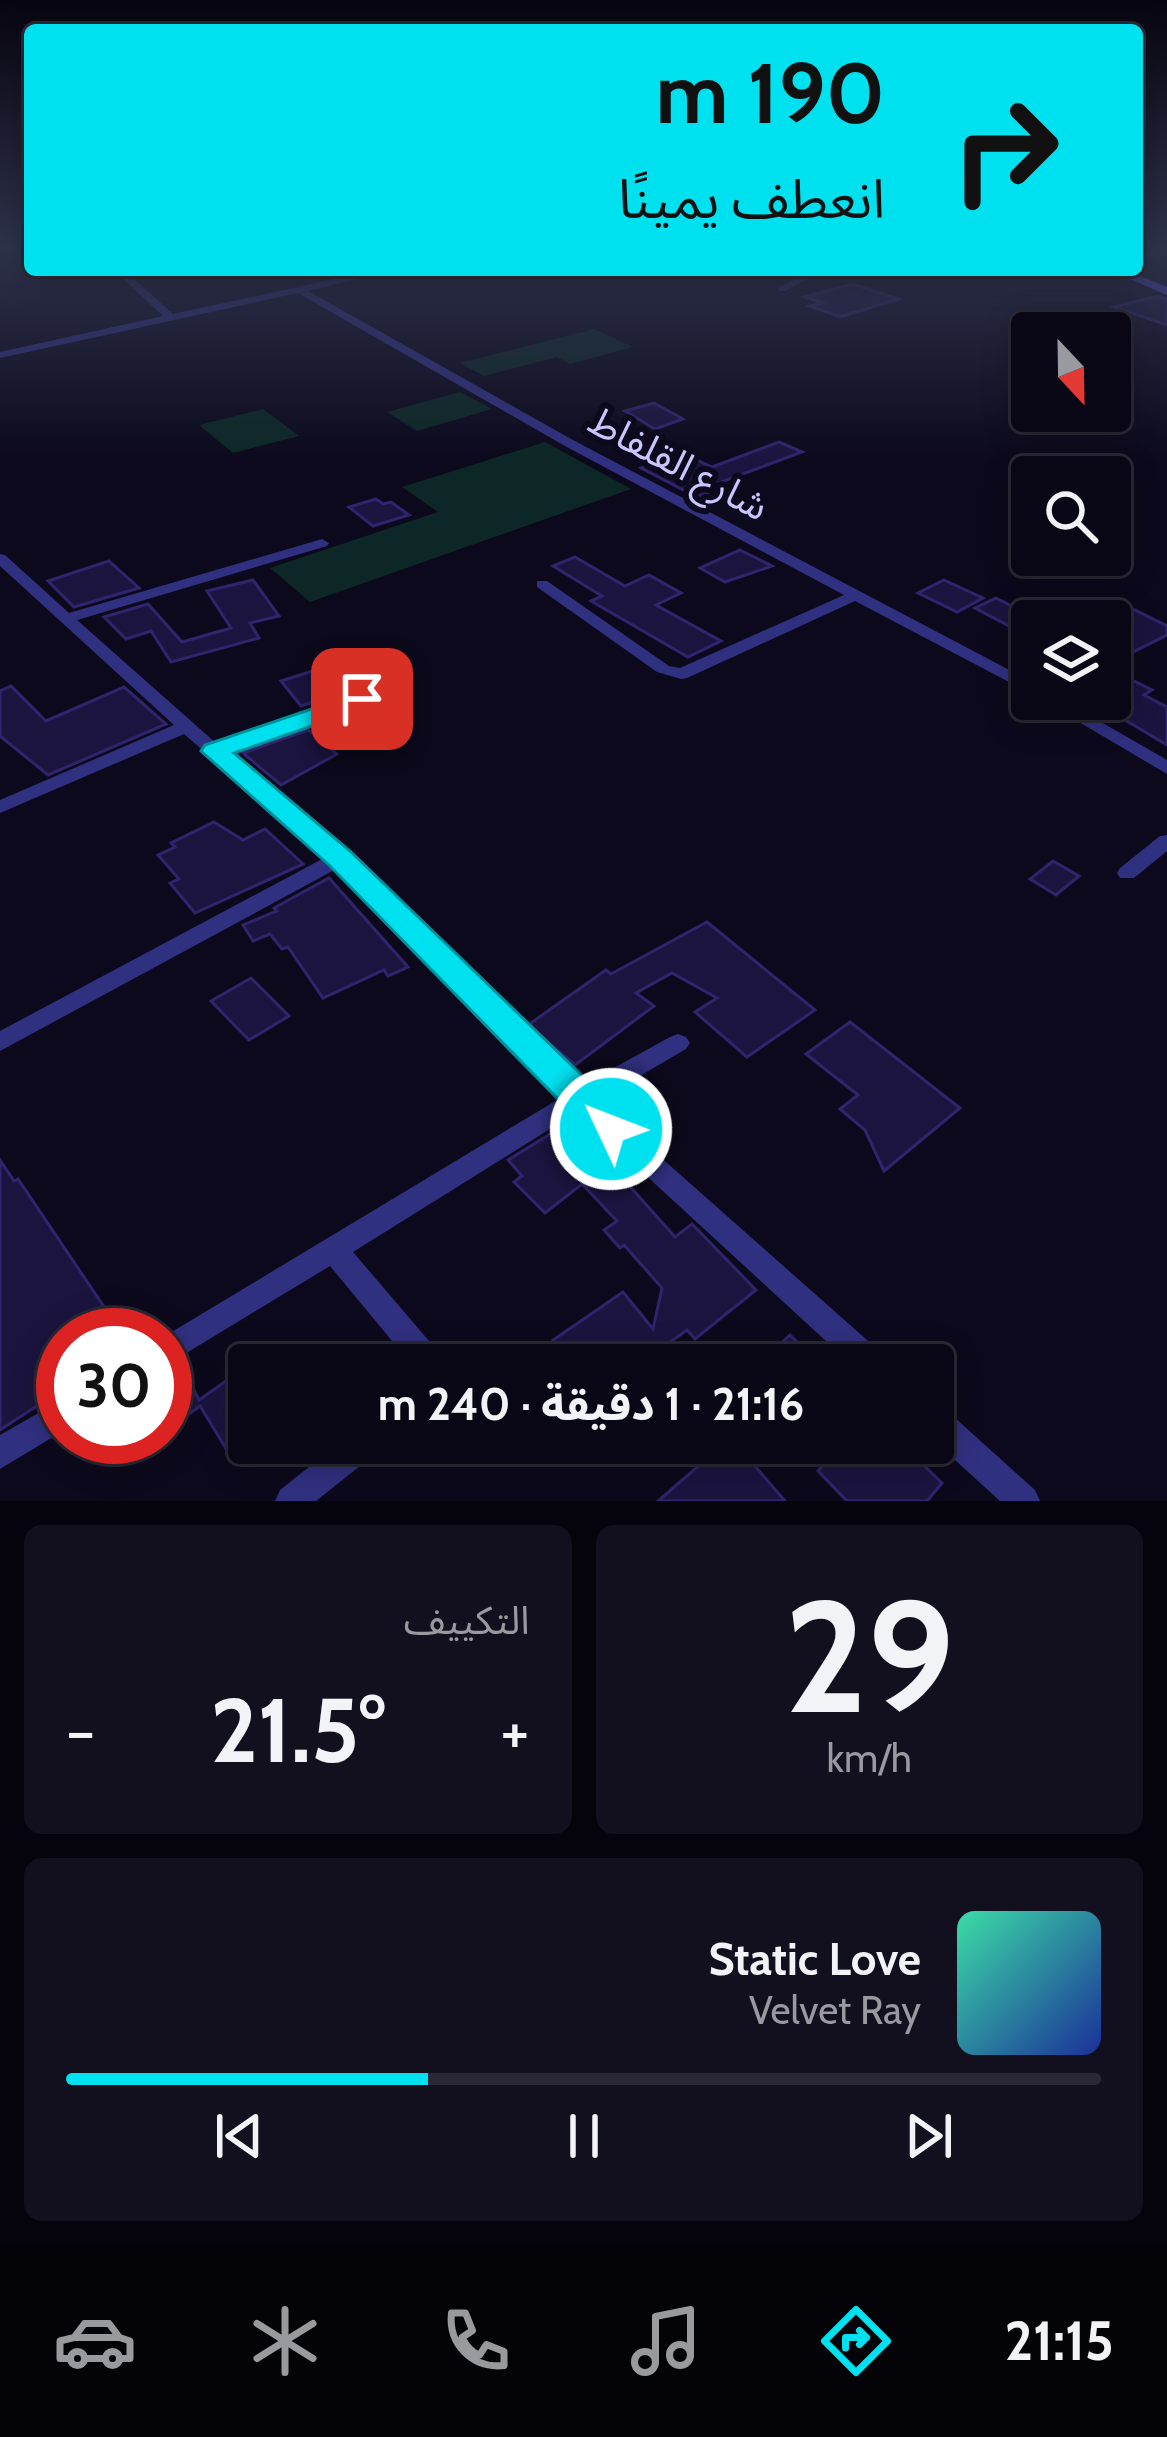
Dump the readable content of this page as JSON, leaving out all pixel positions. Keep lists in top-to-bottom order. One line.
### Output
{"streets":{"street":["شارع القلفاط"]},"north":"bottom","page":{"turn":["190 m","انعطف يمينًا"],"limit":"30","trip":"21:16 · 1 دقيقة · 240 m","tile":[["29","km/h"],"التكييف"],"heat":["−","21.5°","+"],"song":["Static Love","Velvet Ray"],"tabs":"21:15"}}
